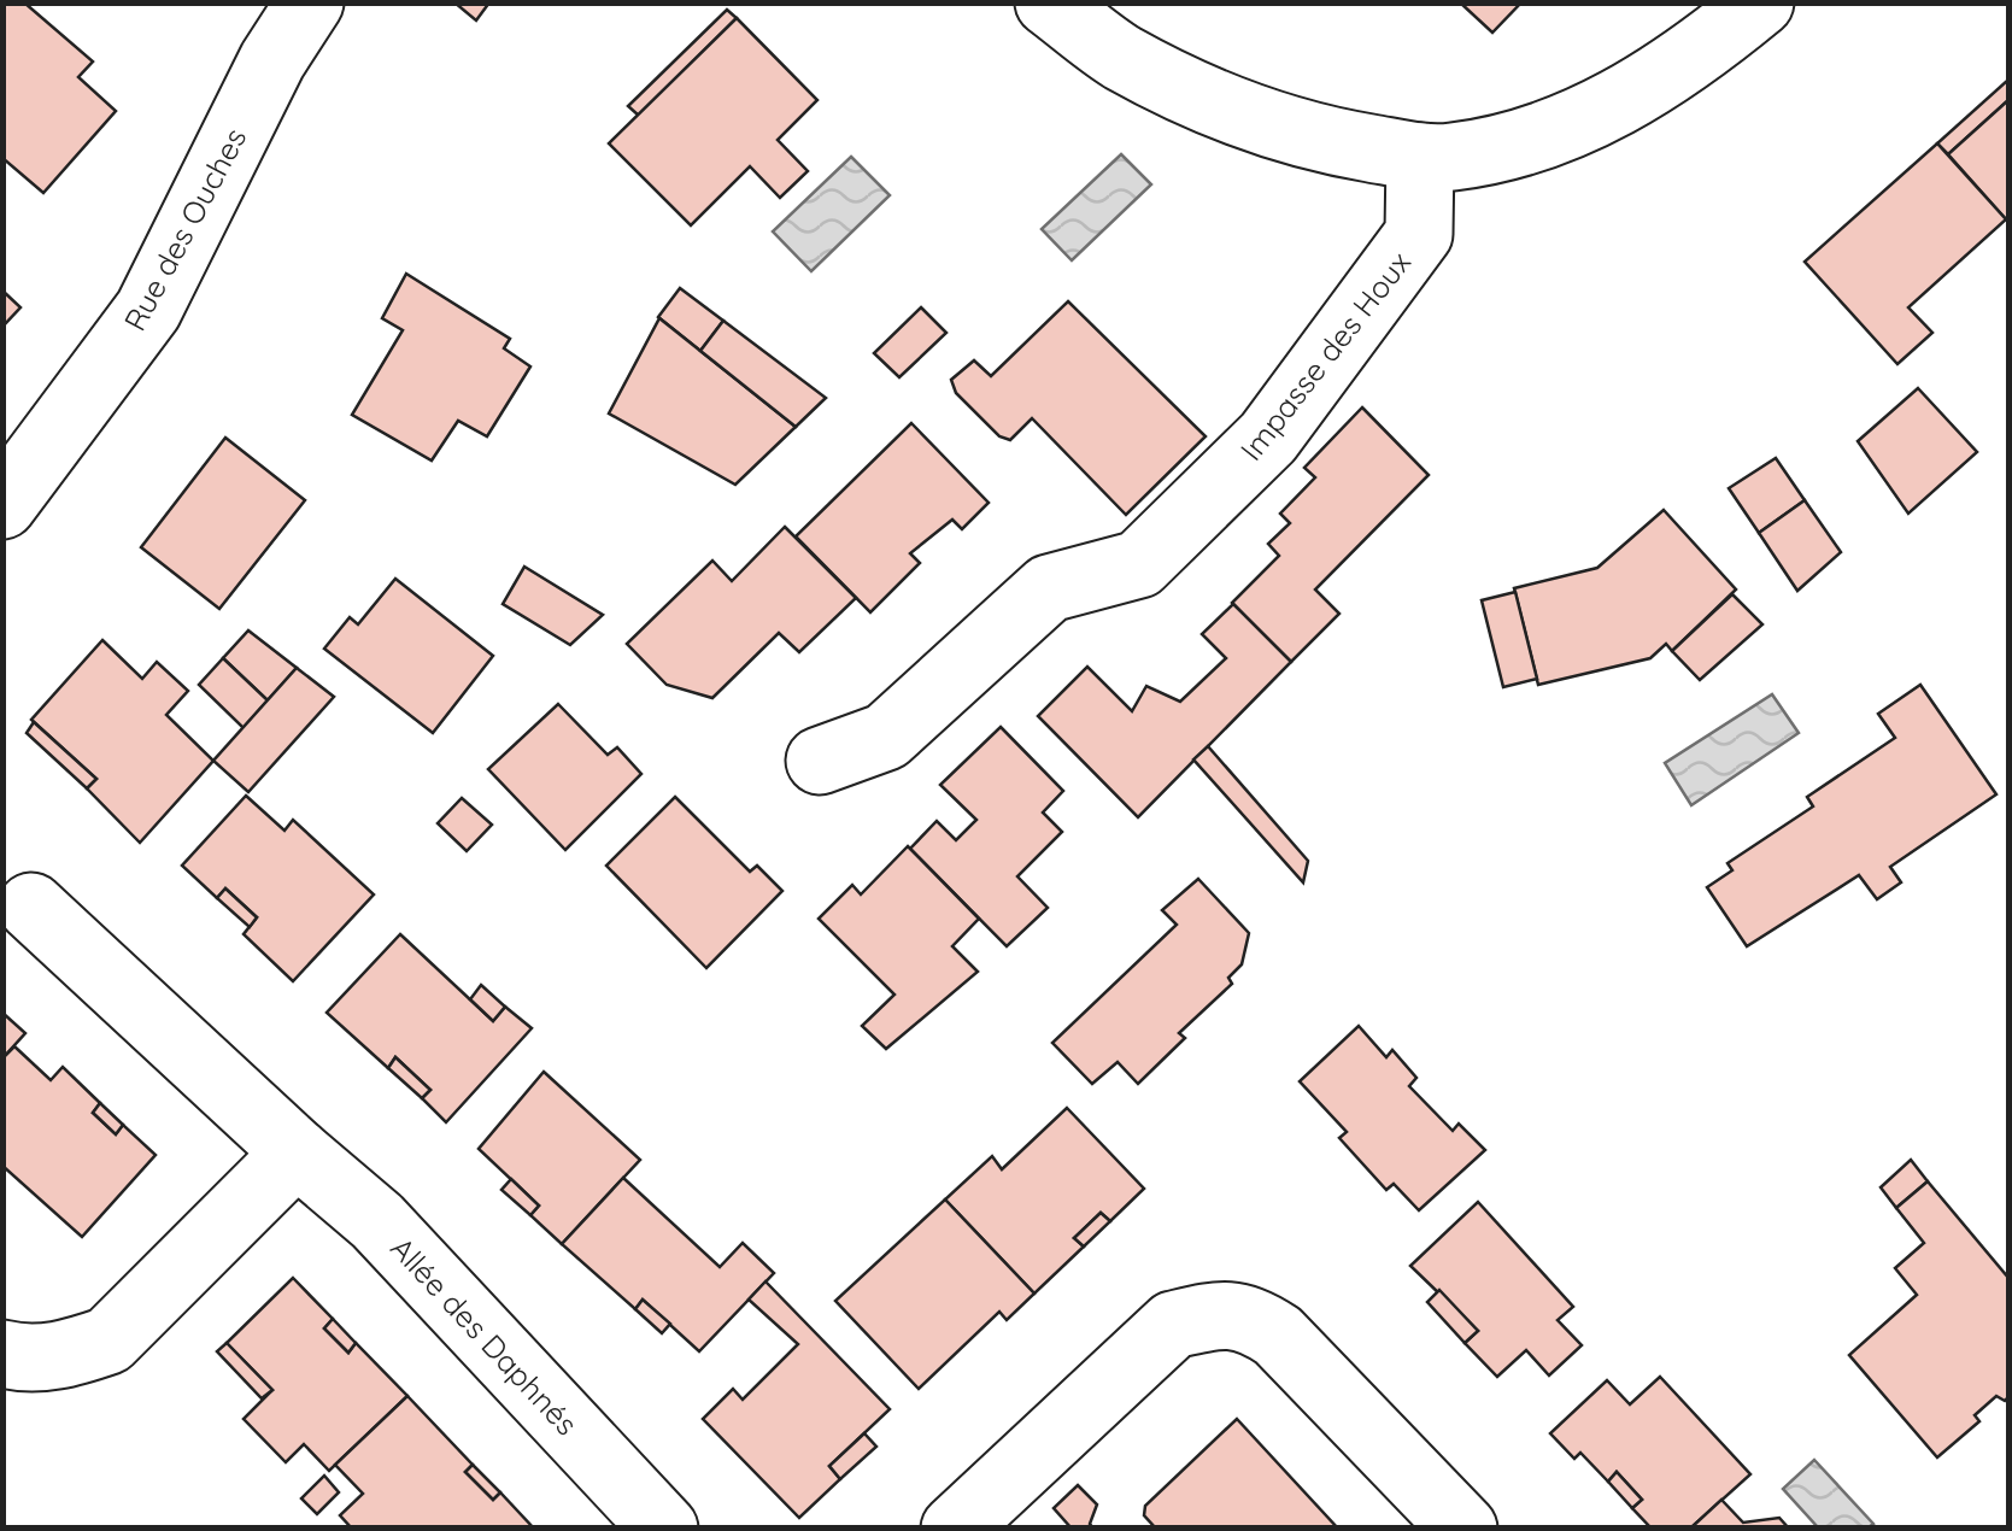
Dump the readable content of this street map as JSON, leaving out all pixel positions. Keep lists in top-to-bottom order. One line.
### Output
{"streets":{"street":["Rue des Ouches","Impasse des Houx","Allée des Daphnés"]}}
